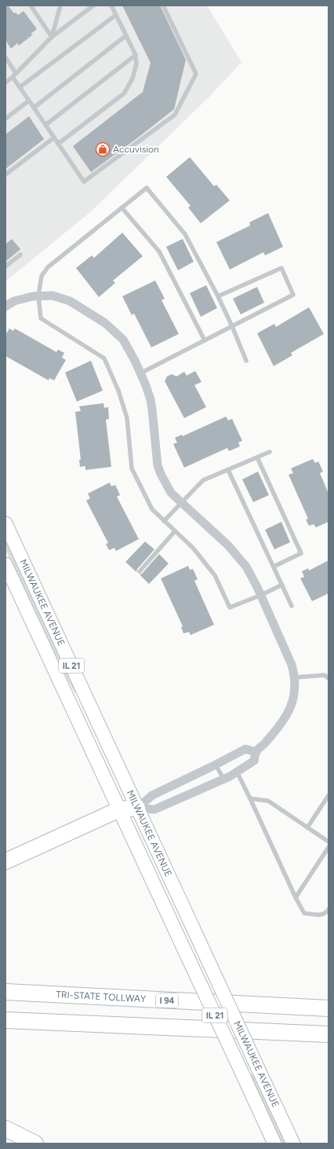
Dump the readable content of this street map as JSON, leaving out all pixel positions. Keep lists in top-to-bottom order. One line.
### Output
{"streets":{"highway":["TRI-STATE TOLLWAY","I 94"],"main road":["MILWAUKEE AVENUE","IL 21"]},"places":{"shop":["Accuvision"]}}
